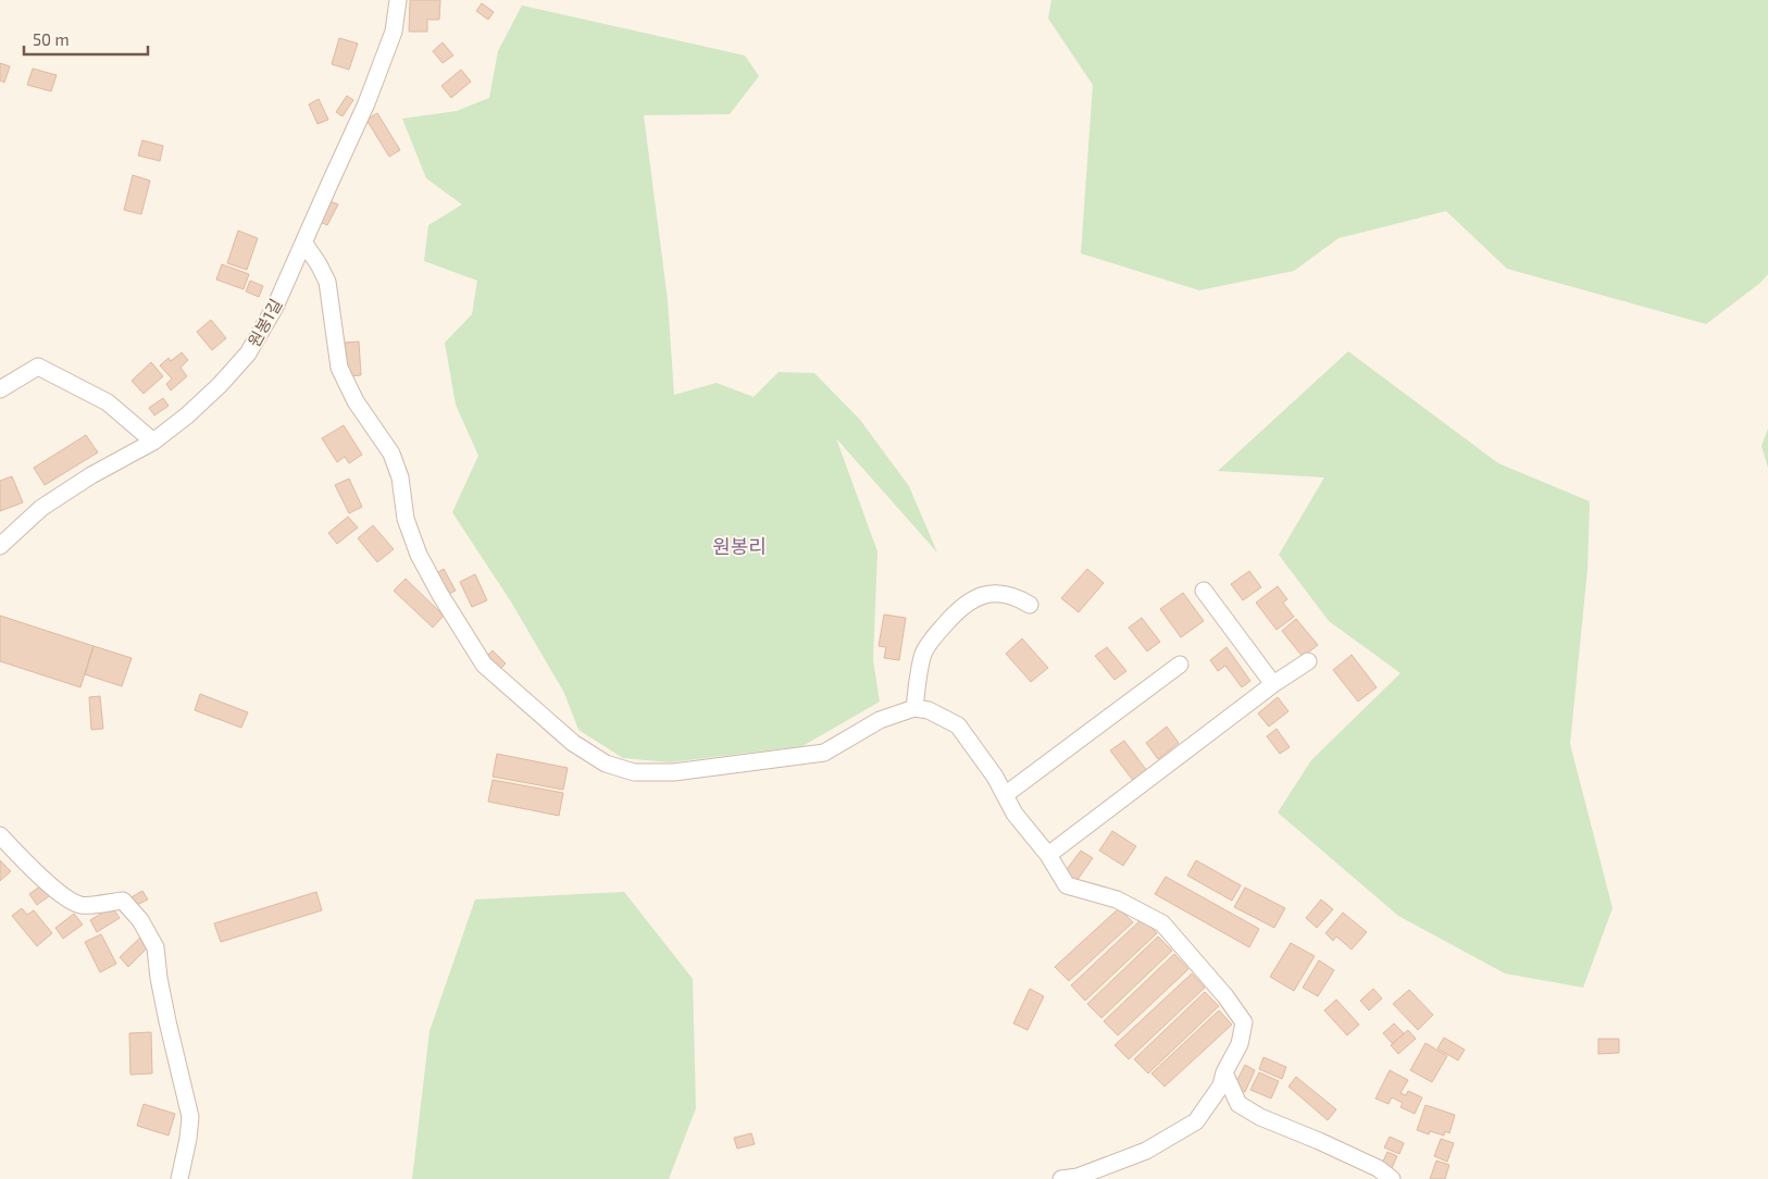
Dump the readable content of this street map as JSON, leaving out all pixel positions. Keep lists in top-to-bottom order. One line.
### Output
{"streets":{"street":["원봉1길"]},"districts":["원봉리"],"scale_bar":"50 m"}
